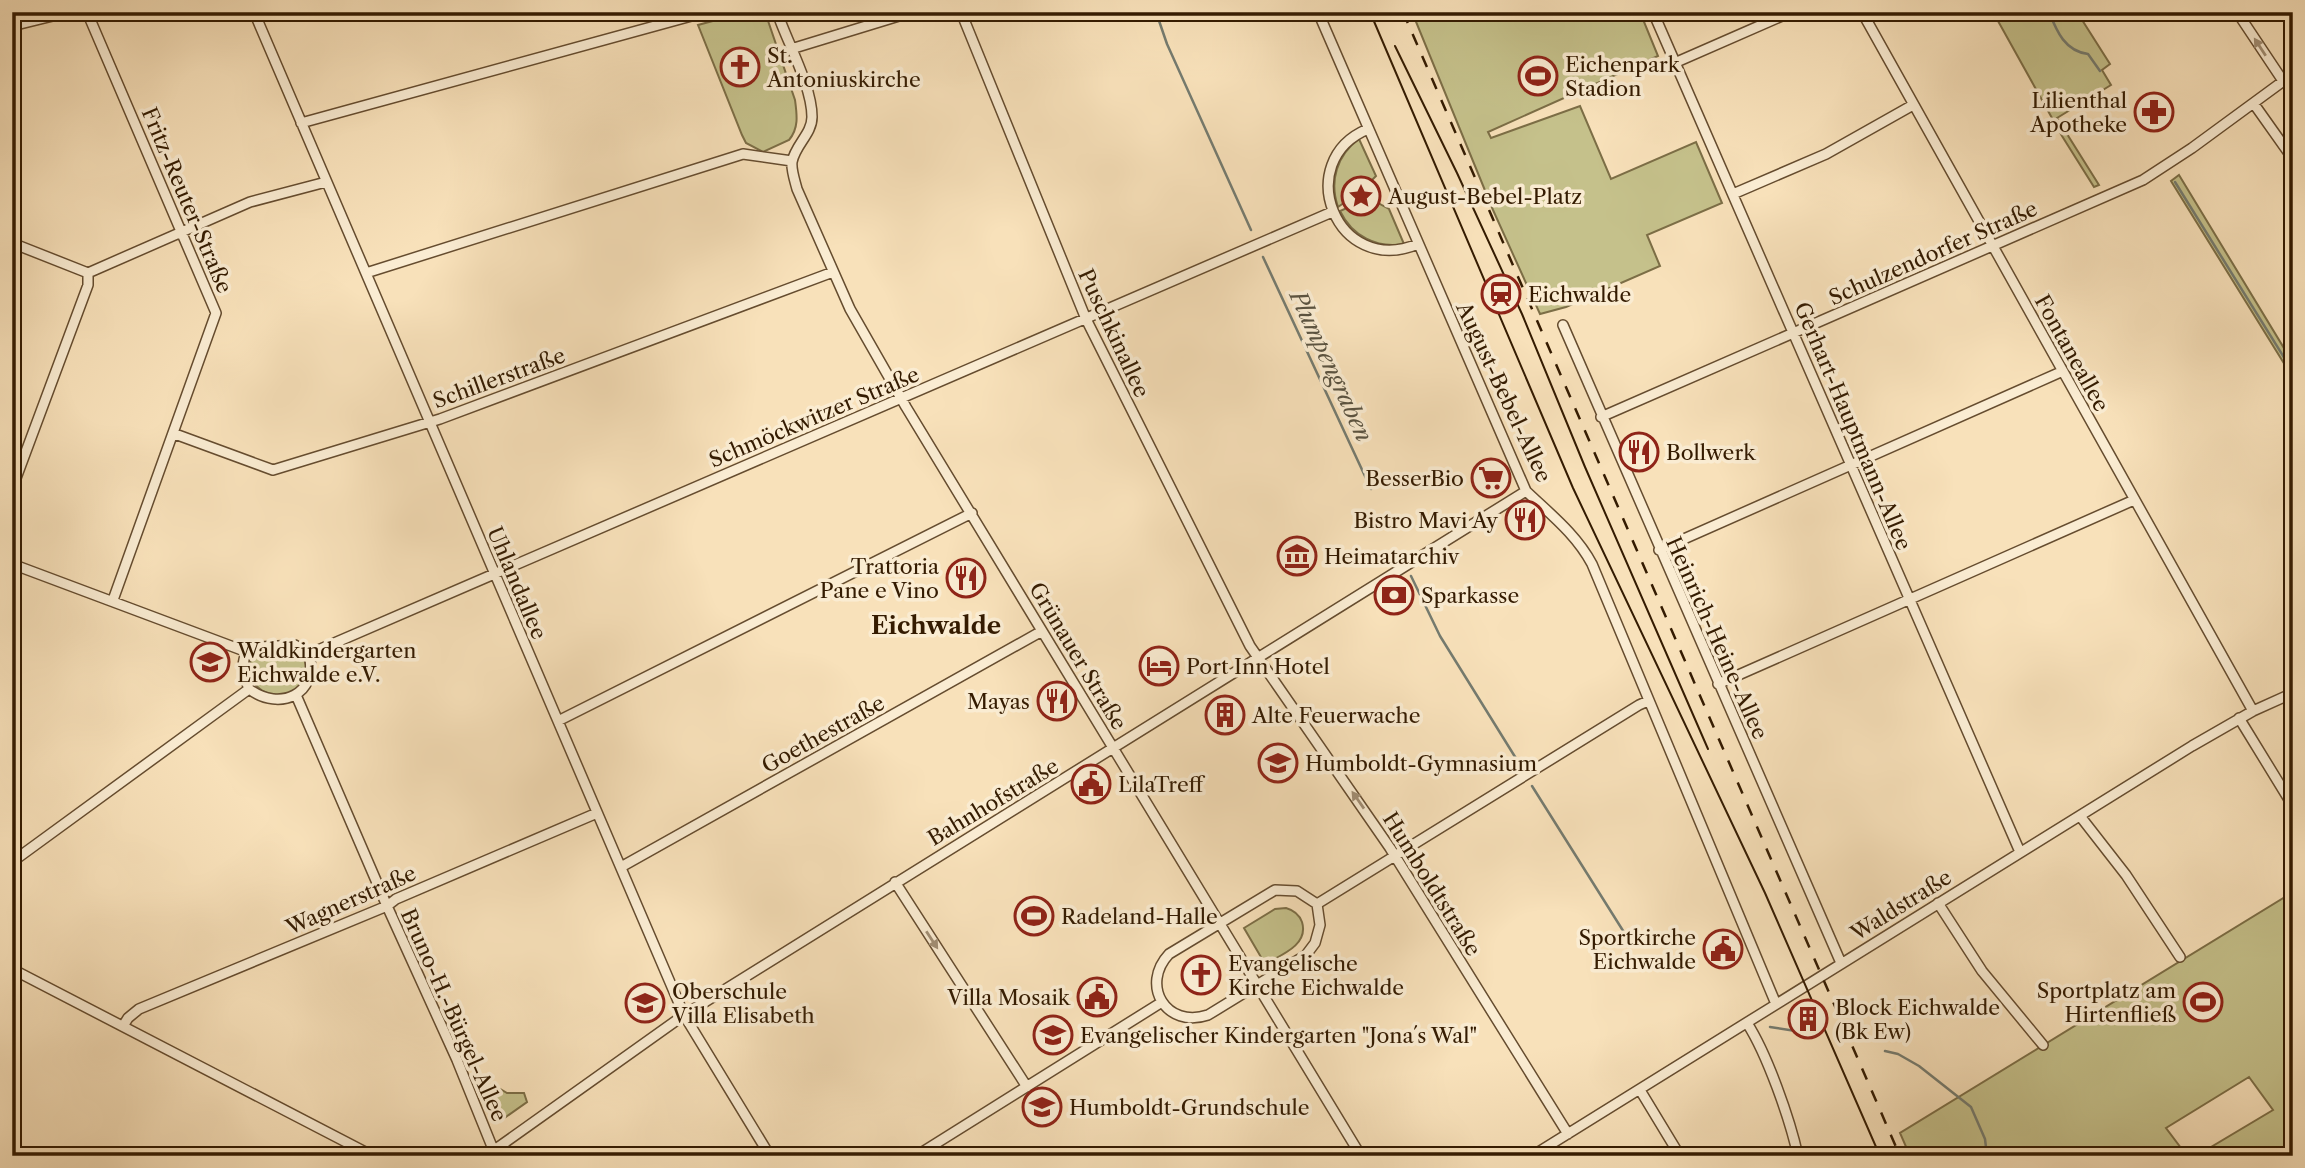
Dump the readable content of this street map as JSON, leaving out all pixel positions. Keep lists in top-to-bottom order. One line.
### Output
{"streets":{"street":["Fritz-Reuter-Straße","Schulzendorfer Straße","Puschkinallee","Fontaneallee","Schillerstraße","August-Bebel-Allee","Schmöckwitzer Straße","Gerhart-Hauptmann-Allee","Uhlandallee","Heinrich-Heine-Allee","Grünauer Straße","Goethestraße","Bahnhofstraße","Humboldtstraße","Wagnerstraße","Waldstraße","Bruno-H.-Bürgel-Allee"]},"crossings":[["Fritz-Reuter-Straße","Schillerstraße"],["Schulzendorfer Straße","Fontaneallee"],["Schulzendorfer Straße","Gerhart-Hauptmann-Allee"],["Schulzendorfer Straße","Heinrich-Heine-Allee"],["Puschkinallee","Schmöckwitzer Straße"],["Puschkinallee","Bahnhofstraße"],["Puschkinallee","Humboldtstraße"],["Fontaneallee","Waldstraße"],["Schillerstraße","Uhlandallee"],["Schillerstraße","Grünauer Straße"],["August-Bebel-Allee","Bahnhofstraße"],["August-Bebel-Allee","Waldstraße"],["Schmöckwitzer Straße","Uhlandallee"],["Schmöckwitzer Straße","Grünauer Straße"],["Schmöckwitzer Straße","Bruno-H.-Bürgel-Allee"],["Gerhart-Hauptmann-Allee","Waldstraße"],["Uhlandallee","Goethestraße"],["Uhlandallee","Bahnhofstraße"],["Uhlandallee","Wagnerstraße"],["Heinrich-Heine-Allee","Waldstraße"],["Grünauer Straße","Goethestraße"],["Grünauer Straße","Bahnhofstraße"],["Bahnhofstraße","Humboldtstraße"],["Bahnhofstraße","Bruno-H.-Bürgel-Allee"],["Humboldtstraße","Waldstraße"],["Wagnerstraße","Bruno-H.-Bürgel-Allee"]],"one_way":["Humboldtstraße"],"districts":["Eichwalde"],"water":["Plumpengraben"],"places":{"church":["St. Antoniuskirche","Evangelische Kirche Eichwalde"],"sports":["Eichenpark Stadion","Radeland-Halle","Sportplatz am Hirtenfließ"],"pharmacy":["Lilienthal Apotheke"],"place":["August-Bebel-Platz"],"station":["Eichwalde"],"restaurant":["Bollwerk","Bistro Mavi Ay","Trattoria Pane e Vino","Mayas"],"supermarket":["BesserBio"],"museum":["Heimatarchiv"],"bank":["Sparkasse"],"school or university":["Waldkindergarten Eichwalde e.V.","Humboldt-Gymnasium","Oberschule Villa Elisabeth","Evangelischer Kindergarten \"Jona´s Wal\"","Humboldt-Grundschule"],"hotel":["Port Inn Hotel"],"building":["Alte Feuerwache","Block Eichwalde (Bk Ew)"],"public building":["LilaTreff","Sportkirche Eichwalde","Villa Mosaik"]}}
